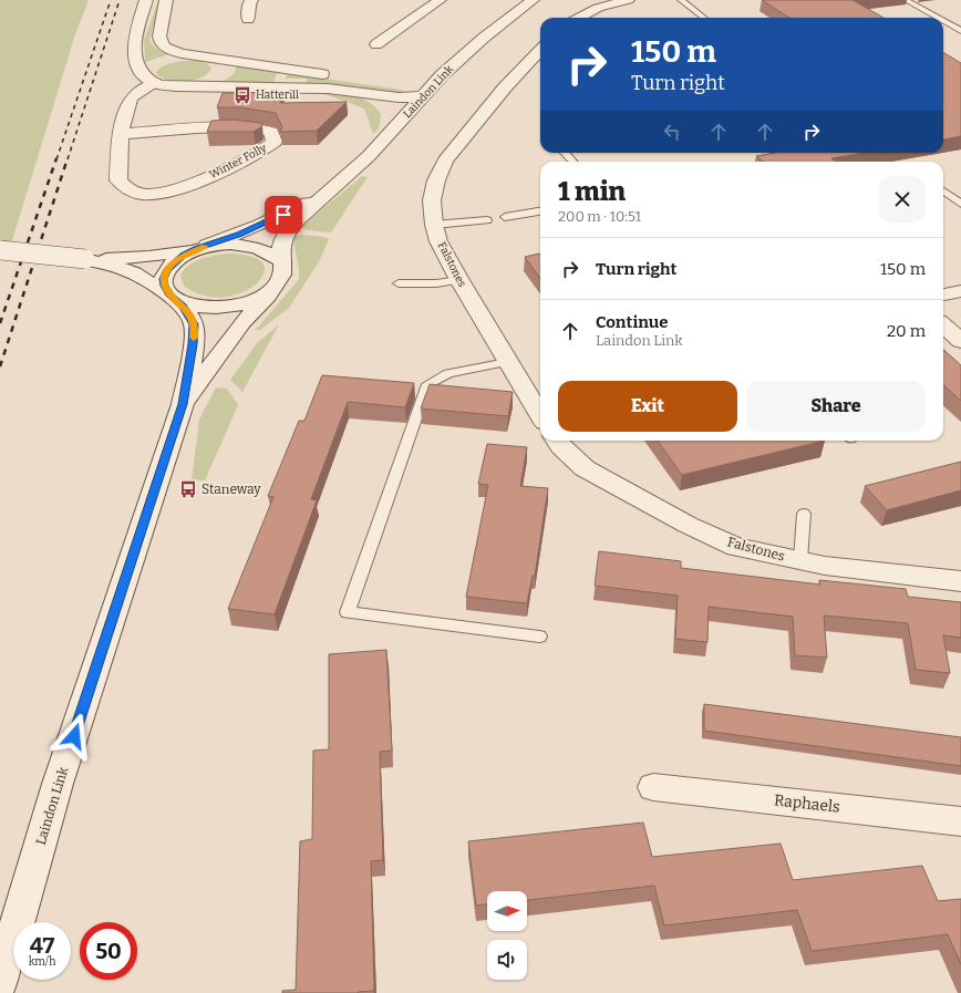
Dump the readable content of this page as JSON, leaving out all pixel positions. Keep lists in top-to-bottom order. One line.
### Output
{"streets":{"street":["Laindon Link","Winter Folly","Falstones","Raphaels"]},"places":{"bus stop":["Hatterill","Staneway"]},"north":"right","page":{"turn":["150 m","Turn right"],"heading":["1 min","200 m · 10:51"],"list":[{"name":"Turn right","value":"150 m"},{"name":"Continue","note":"Laindon Link","value":"20 m"}],"buttons":["Exit","Share"],"speed":"47 km/h","limit":"50"}}
